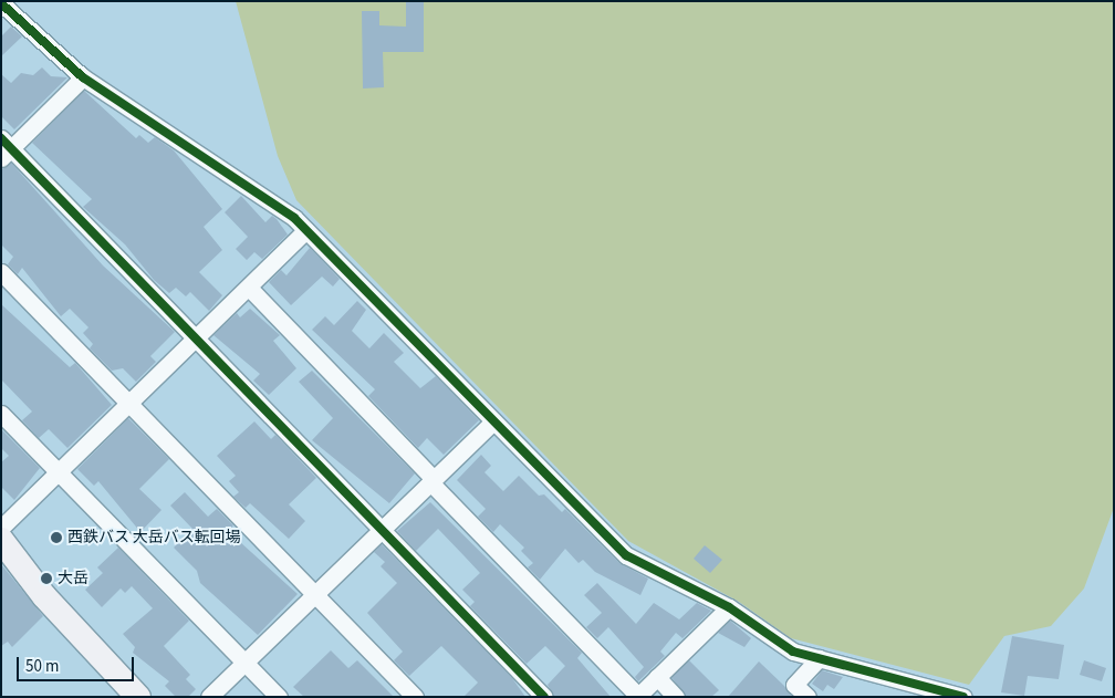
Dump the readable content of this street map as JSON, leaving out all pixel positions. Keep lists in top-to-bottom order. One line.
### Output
{"places":["西鉄バス 大岳バス転回場","大岳"],"scale_bar":"50 m"}
